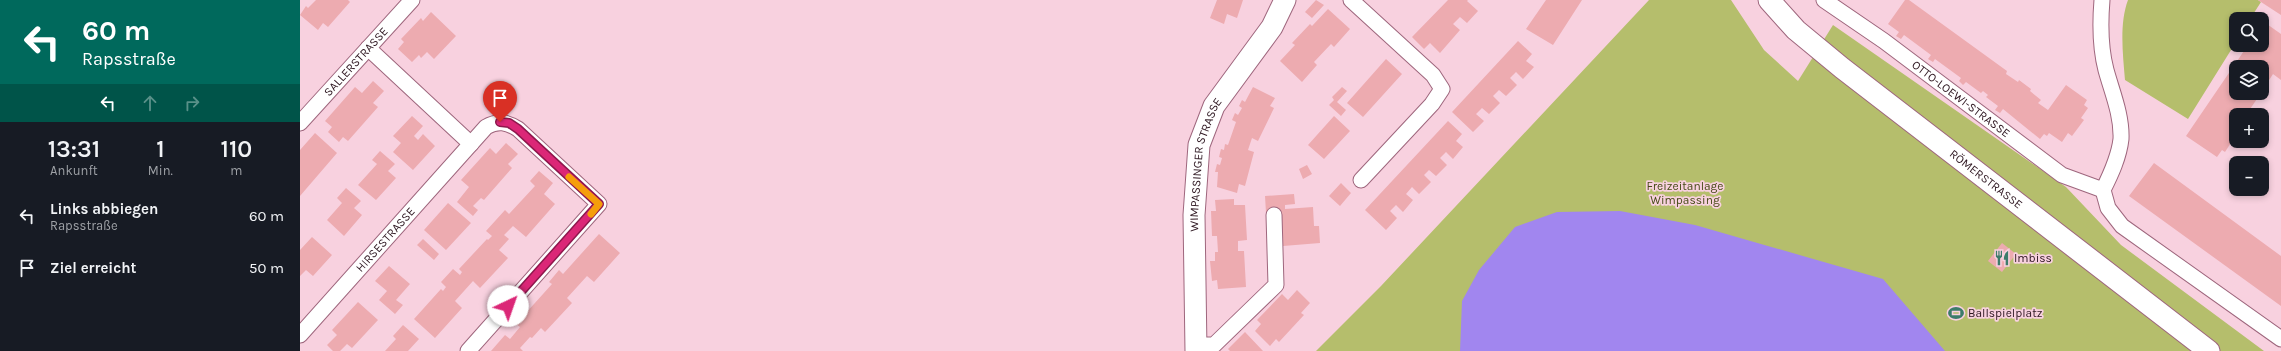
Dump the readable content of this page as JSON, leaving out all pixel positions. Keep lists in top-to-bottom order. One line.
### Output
{"streets":{"main road":["WIMPASSINGER STRASSE","RÖMERSTRASSE"],"street":["SALLERSTRASSE","OTTO-LOEWI-STRASSE","HIRSESTRASSE"]},"parks":["Freizeitanlage Wimpassing"],"places":{"restaurant":["Imbiss"],"sports":["Ballspielplatz"]},"page":{"turn":["60 m","Rapsstraße"],"map_buttons":["+","−"],"eta":["13:31","Ankunft","1","Min.","110","m"],"list":[{"name":"Links abbiegen","note":"Rapsstraße","value":"60 m"},{"name":"Ziel erreicht","value":"50 m"}]}}
